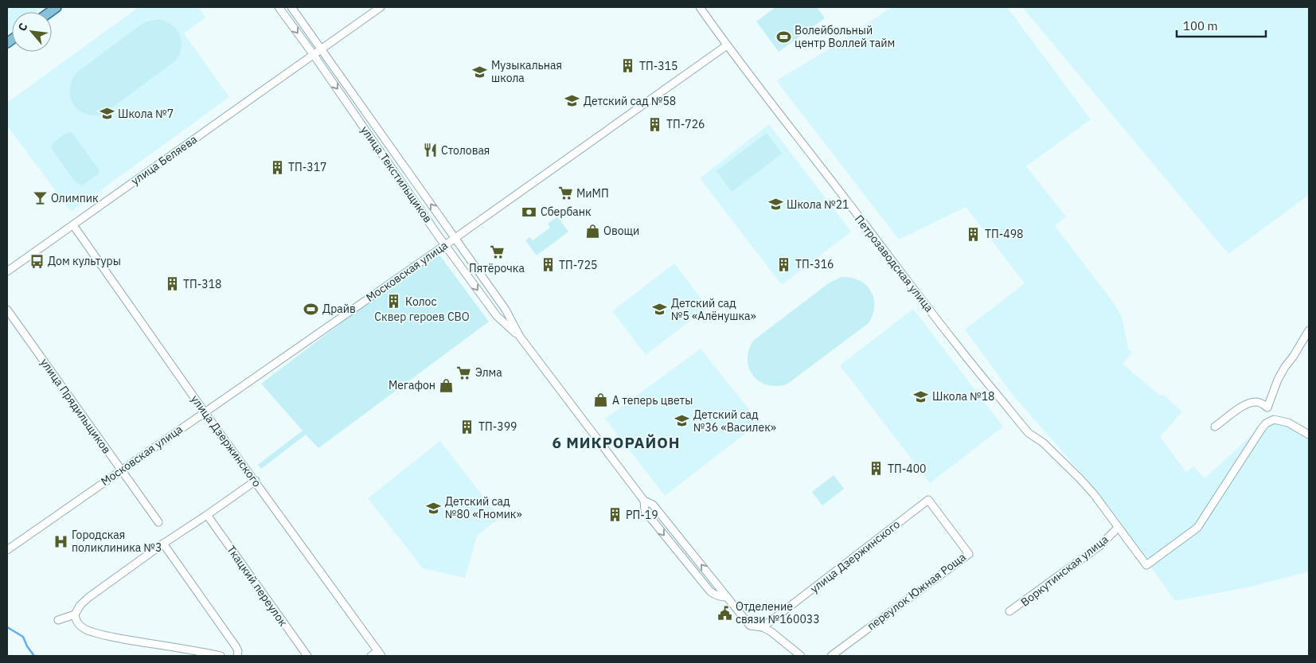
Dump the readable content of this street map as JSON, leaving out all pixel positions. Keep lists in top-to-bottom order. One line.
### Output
{"streets":{"street":["улица Беляева","улица Текстильщиков","Петрозаводская улица","Московская улица","улица Прядильщиков","улица Дзержинского","Воркутинская улица","Ткацкий переулок","переулок Южная Роща"]},"crossings":[["улица Беляева","улица Текстильщиков"],["улица Беляева","улица Дзержинского"],["улица Текстильщиков","Московская улица"],["улица Текстильщиков","улица Дзержинского"],["Петрозаводская улица","Московская улица"],["Петрозаводская улица","Воркутинская улица"],["Московская улица","улица Прядильщиков"],["Московская улица","улица Дзержинского"],["улица Дзержинского","переулок Южная Роща"]],"districts":["6 МИКРОРАЙОН"],"parks":["Сквер героев СВО"],"places":{"sports":["Волейбольный центр Воллей тайм","Драйв"],"building":["ТП-315","ТП-726","ТП-317","ТП-498","ТП-316","ТП-725","ТП-318","Колос","ТП-399","ТП-400","РП-19"],"school or university":["Музыкальная школа","Детский сад №58","Школа №7","Школа №21","Детский сад №5 «Алёнушка»","Школа №18","Детский сад №36 «Василек»","Детский сад №80 «Гномик»"],"restaurant":["Столовая"],"supermarket":["МиМП","Пятёрочка","Элма"],"bar":["Олимпик"],"bank":["Сбербанк"],"shop":["Овощи","Мегафон","А теперь цветы"],"bus stop":["Дом культуры"],"hospital":["Городская поликлиника №3"],"public building":["Отделение связи №160033"]},"scale_bar":"100 m","north":"top left"}
